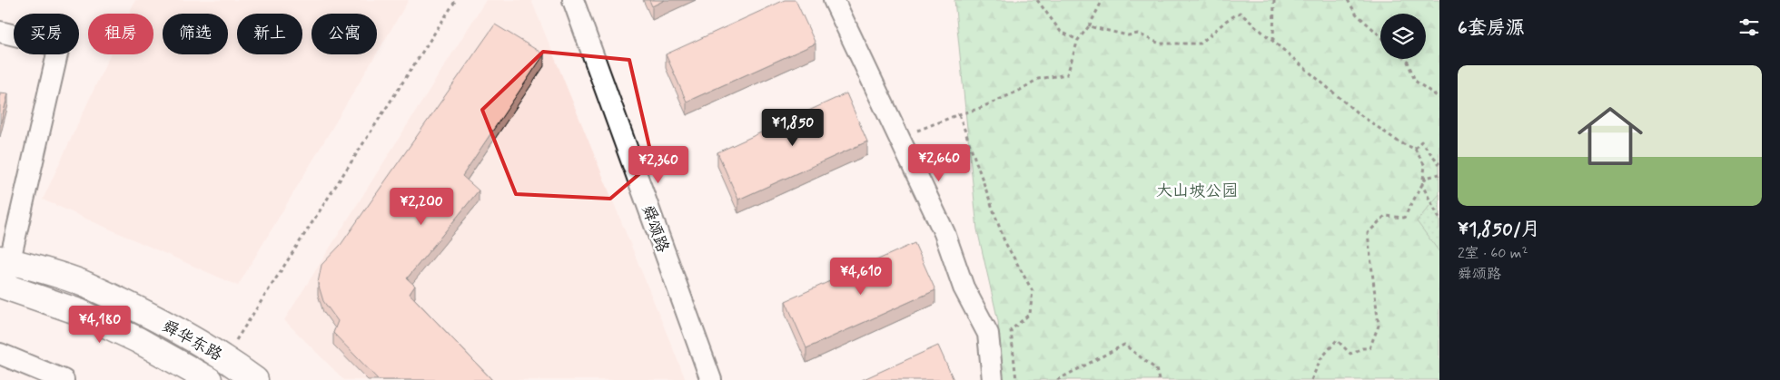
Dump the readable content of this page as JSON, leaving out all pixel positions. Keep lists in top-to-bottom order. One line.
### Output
{"streets":{"main road":["舜华东路"],"street":["舜颂路"]},"parks":["大山坡公园"],"page":{"heading":"6套房源","chip":["买房","租房","筛选","新上","公寓"],"list":[{"name":"¥1,850/月","note":"2室 · 60 m² · 舜颂路"}],"price":["¥1,850","¥2,660","¥2,360","¥2,200","¥4,610","¥4,180"]}}
